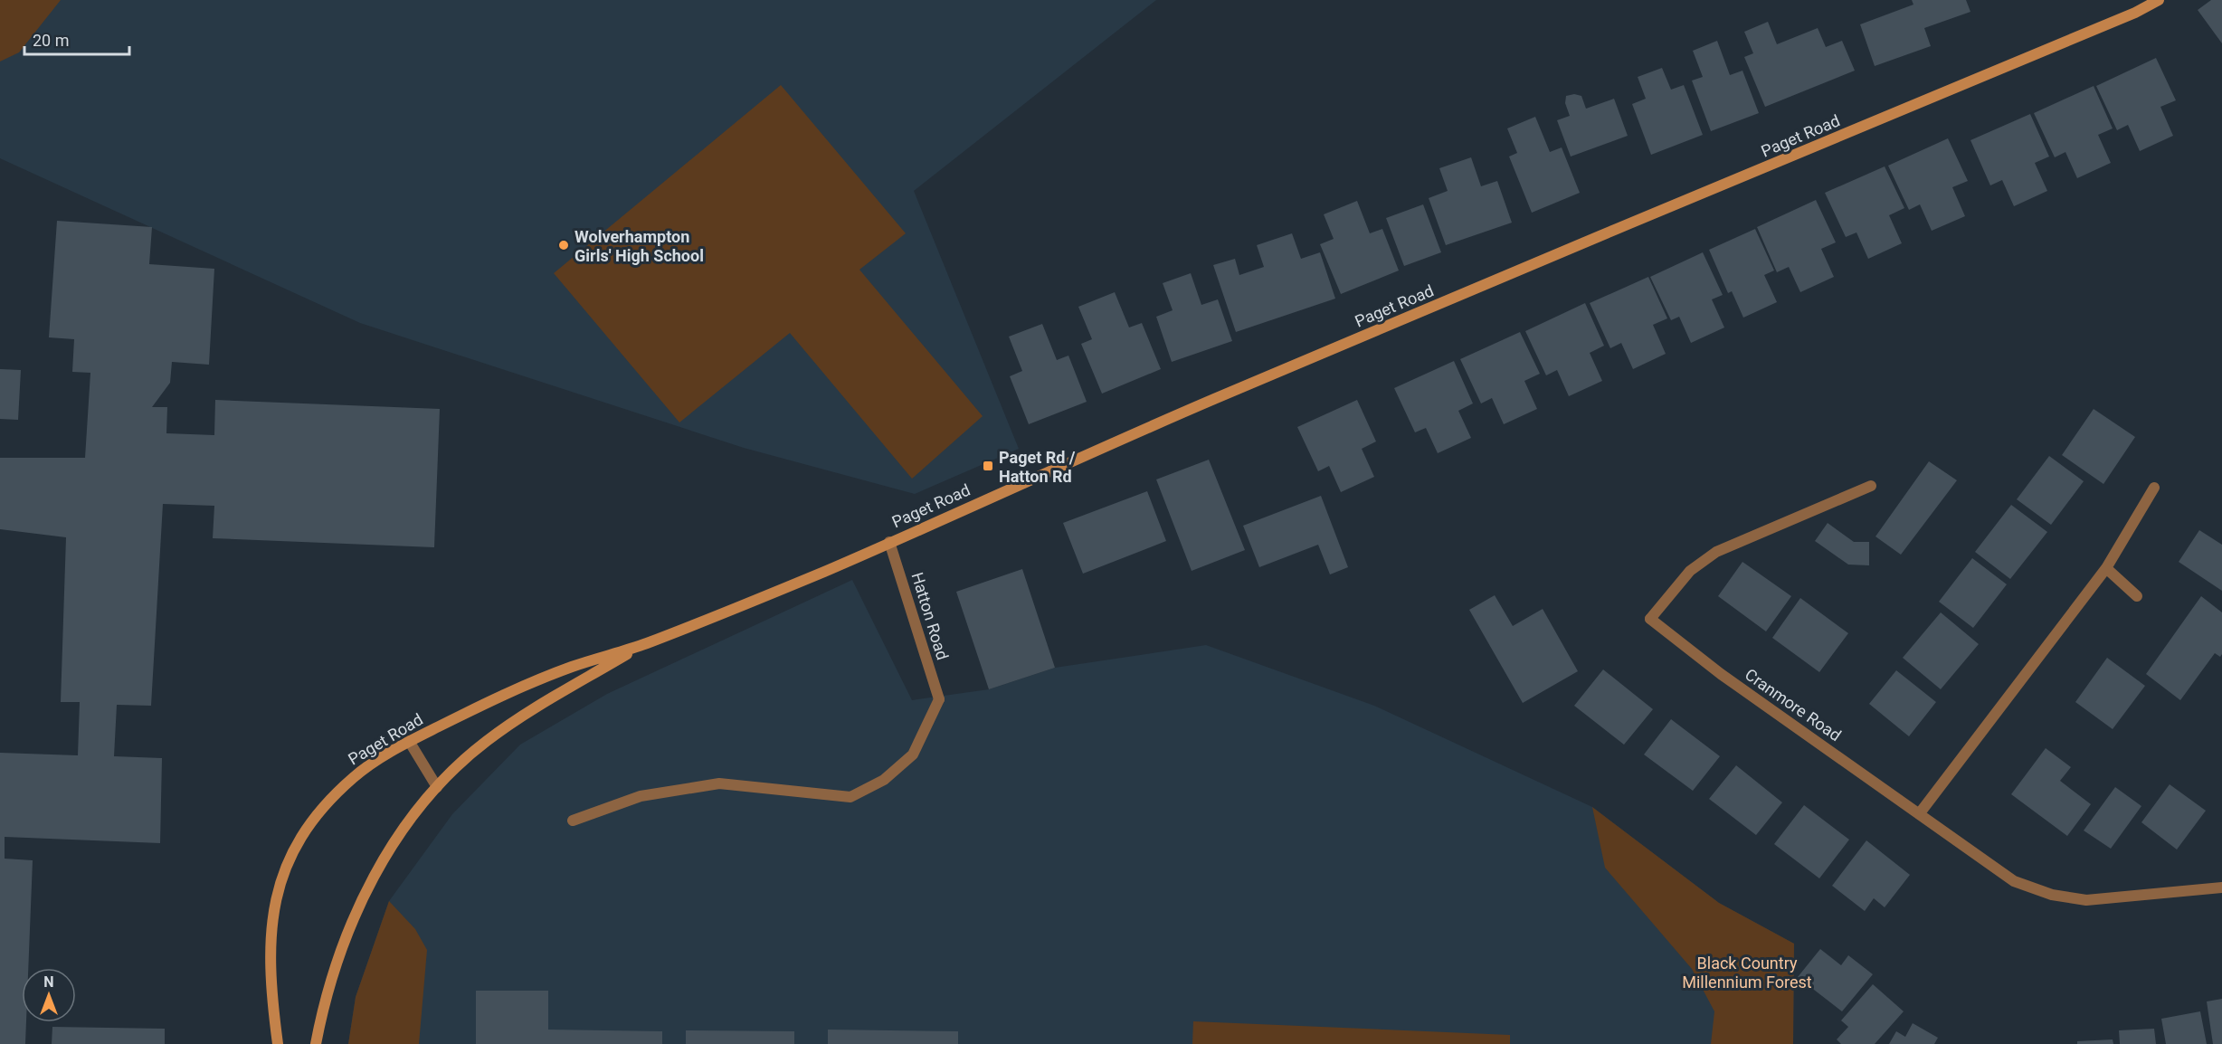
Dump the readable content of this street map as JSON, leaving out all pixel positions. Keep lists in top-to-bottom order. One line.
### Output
{"streets":{"street":["Paget Road","Hatton Road","Cranmore Road"]},"crossings":[["Paget Road","Hatton Road"]],"parks":["Black Country Millennium Forest"],"places":{"other":["Wolverhampton Girls' High School"],"transit":["Paget Rd / Hatton Rd"]},"scale_bar":"20 m","north":"top"}
